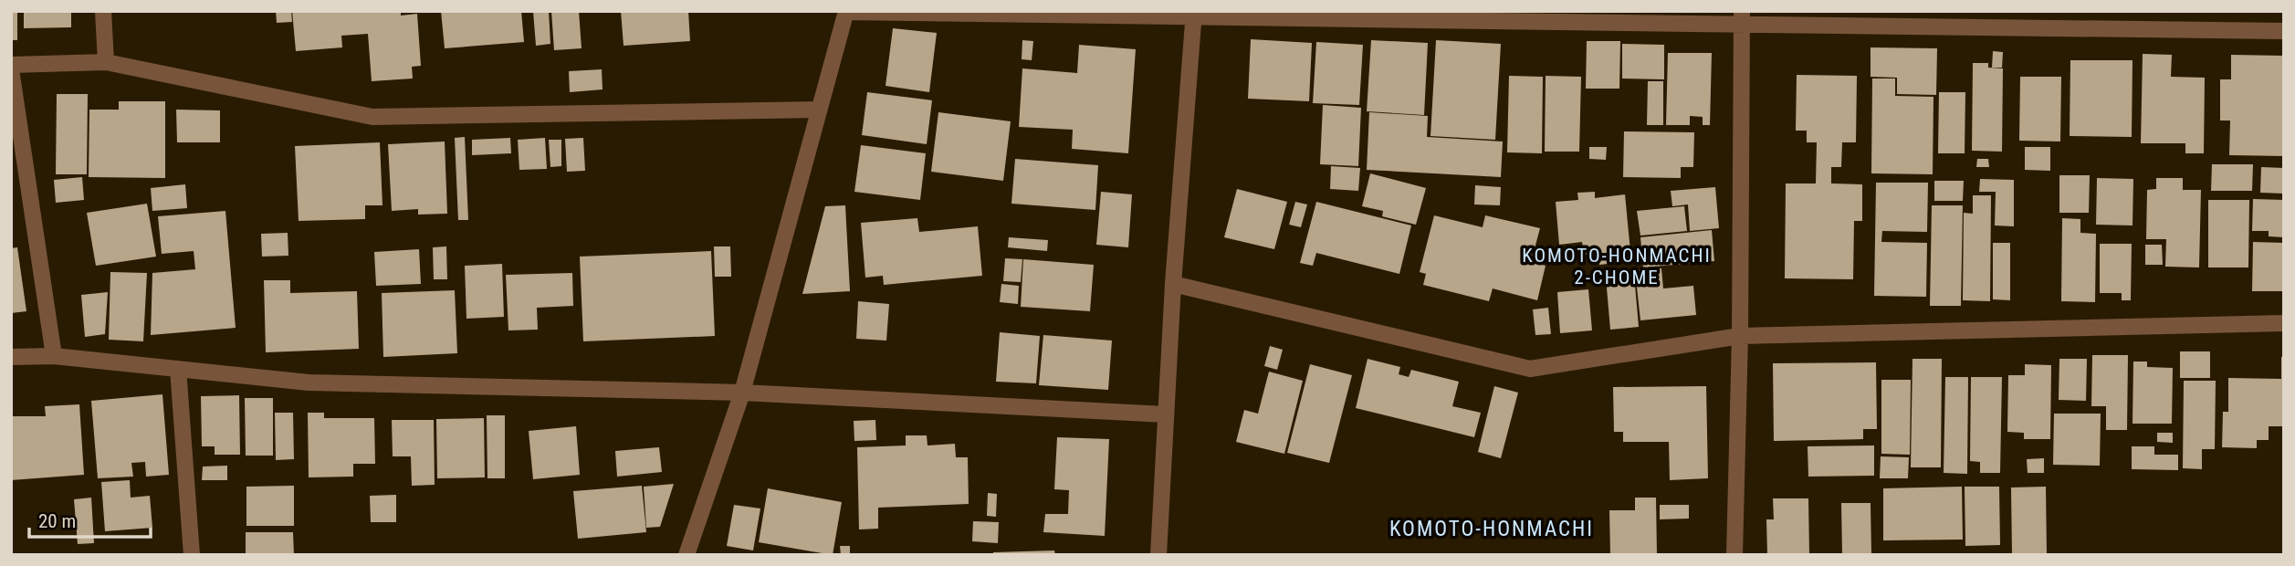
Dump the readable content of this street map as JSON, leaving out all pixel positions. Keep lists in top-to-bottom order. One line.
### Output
{"districts":["KOMOTO-HONMACHI 2-CHOME","KOMOTO-HONMACHI"],"scale_bar":"20 m"}
